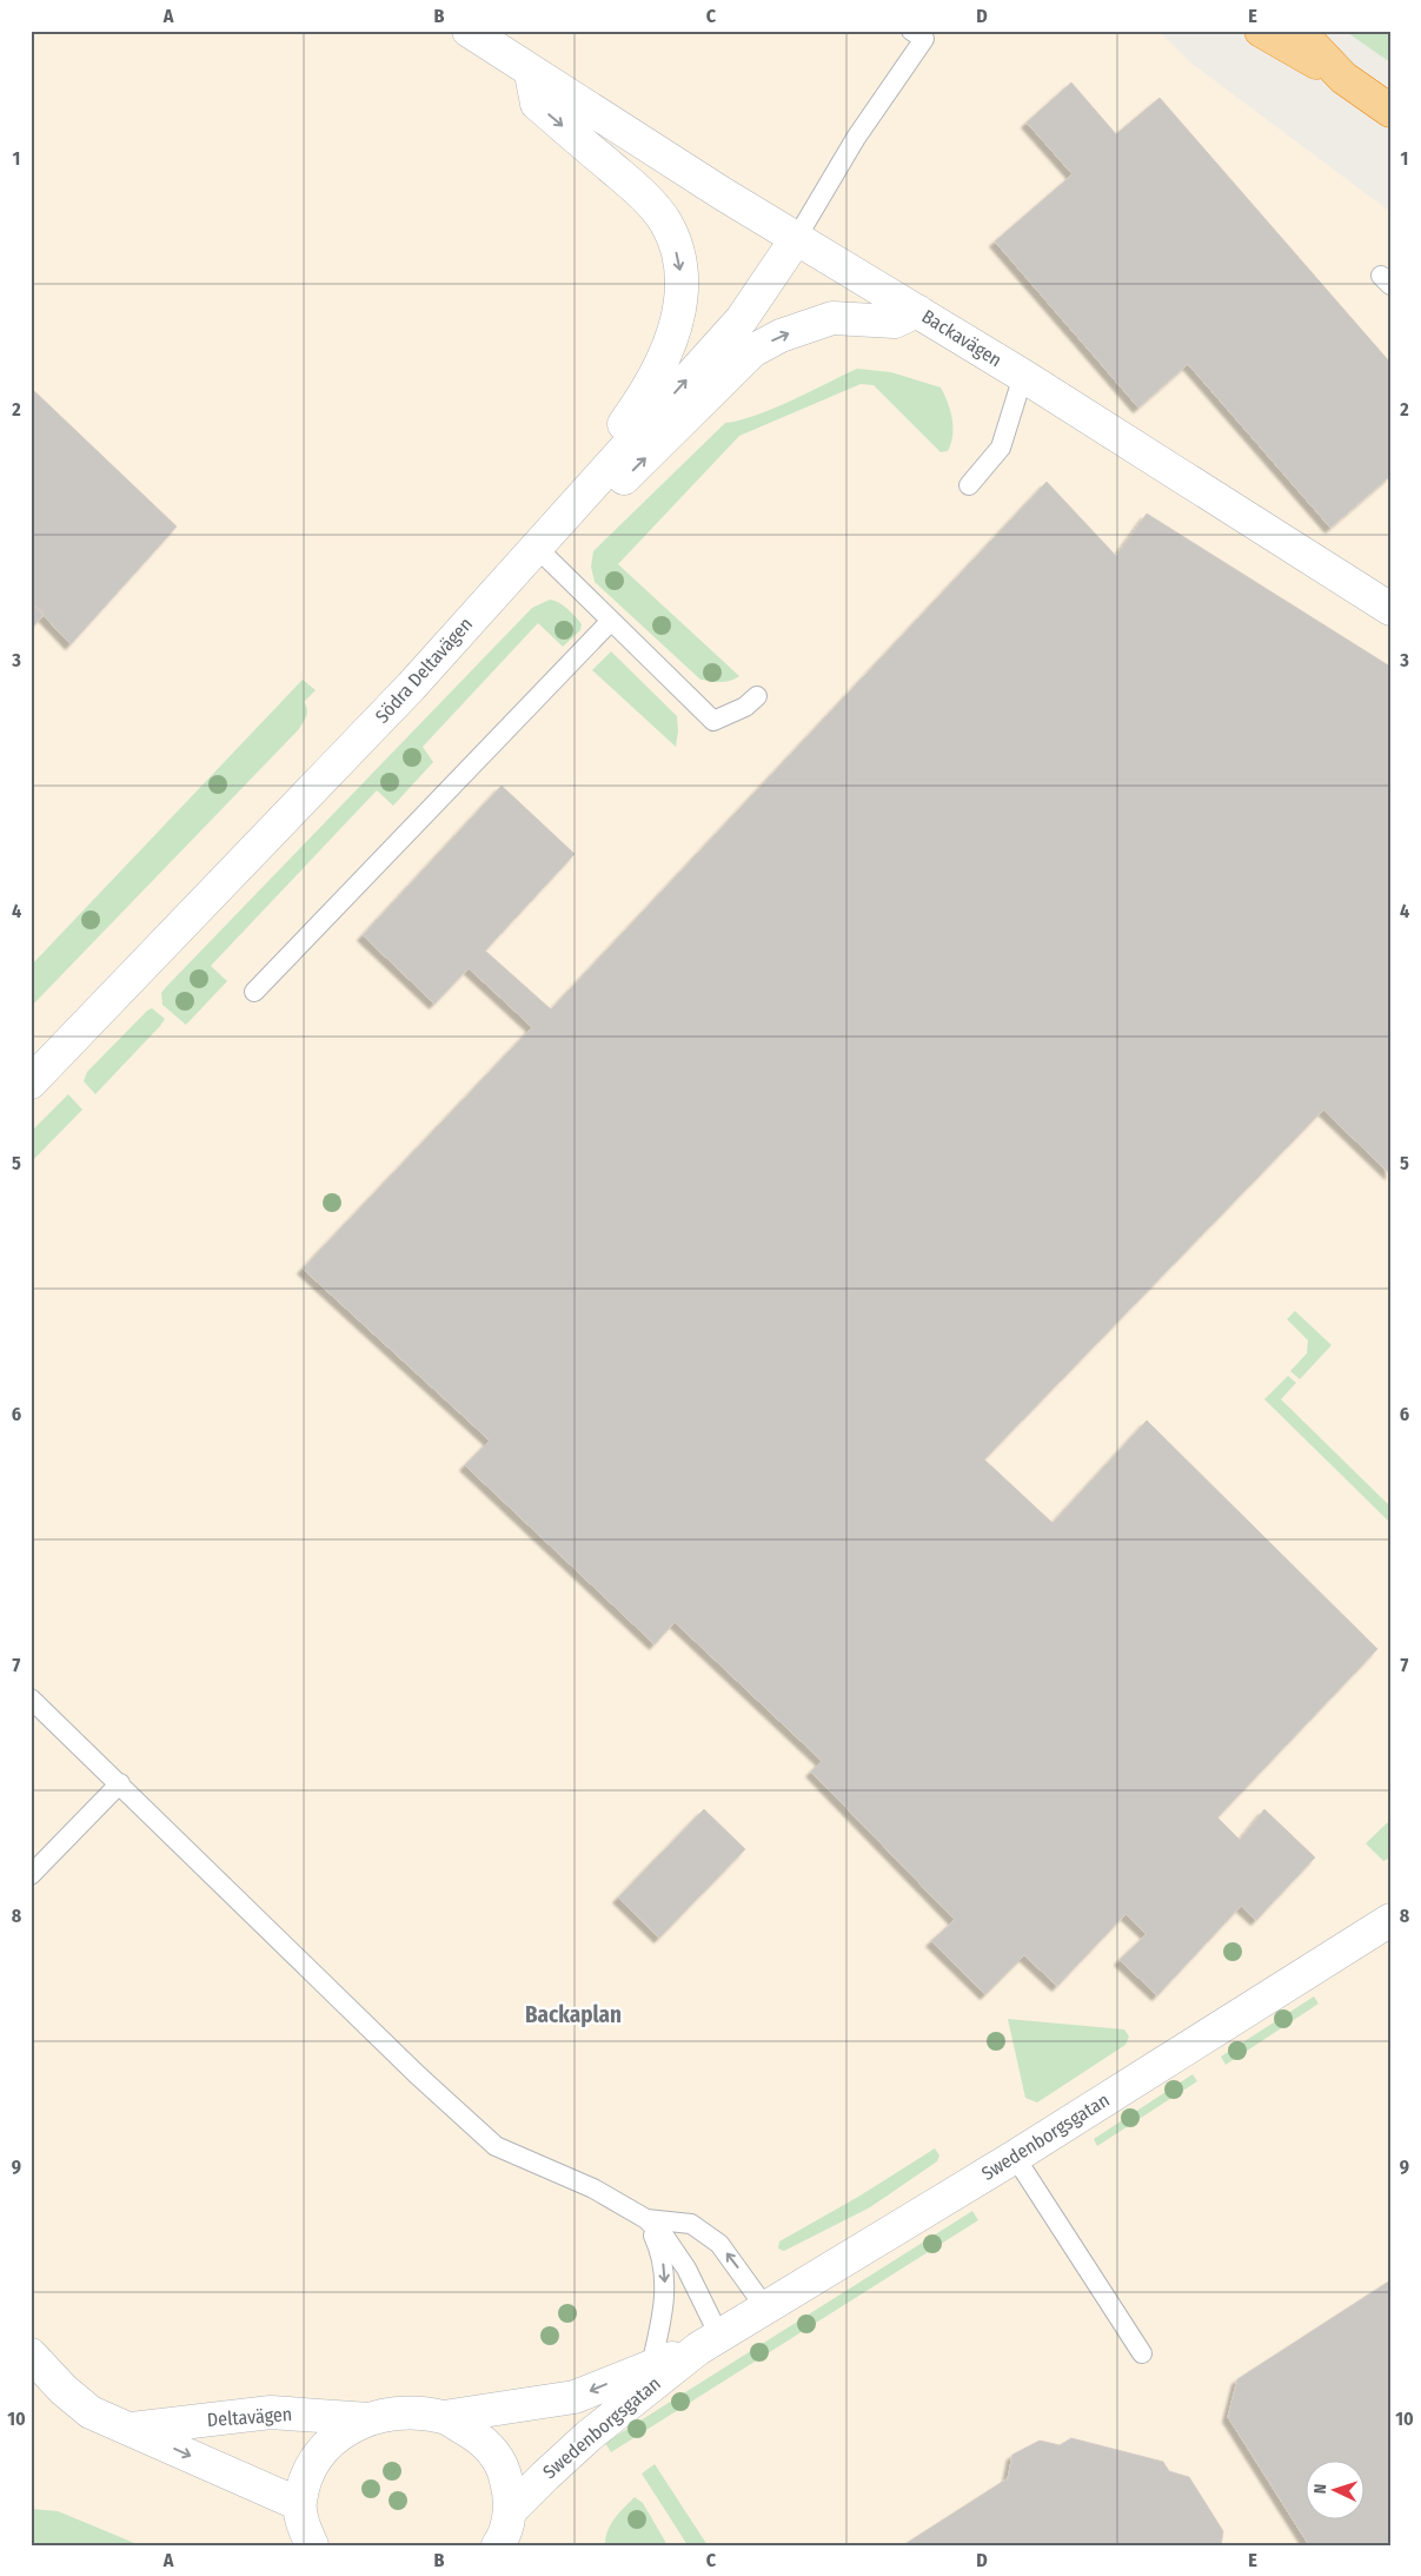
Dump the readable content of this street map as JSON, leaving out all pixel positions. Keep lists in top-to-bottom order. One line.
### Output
{"streets":{"street":["Backavägen","Södra Deltavägen","Swedenborgsgatan","Deltavägen"]},"crossings":[["Backavägen","Södra Deltavägen"],["Swedenborgsgatan","Deltavägen"]],"districts":["Backaplan"],"north":"left","grid":{"columns":["A","B","C","D","E"],"rows":["1","2","3","4","5","6","7","8","9","10"]}}
